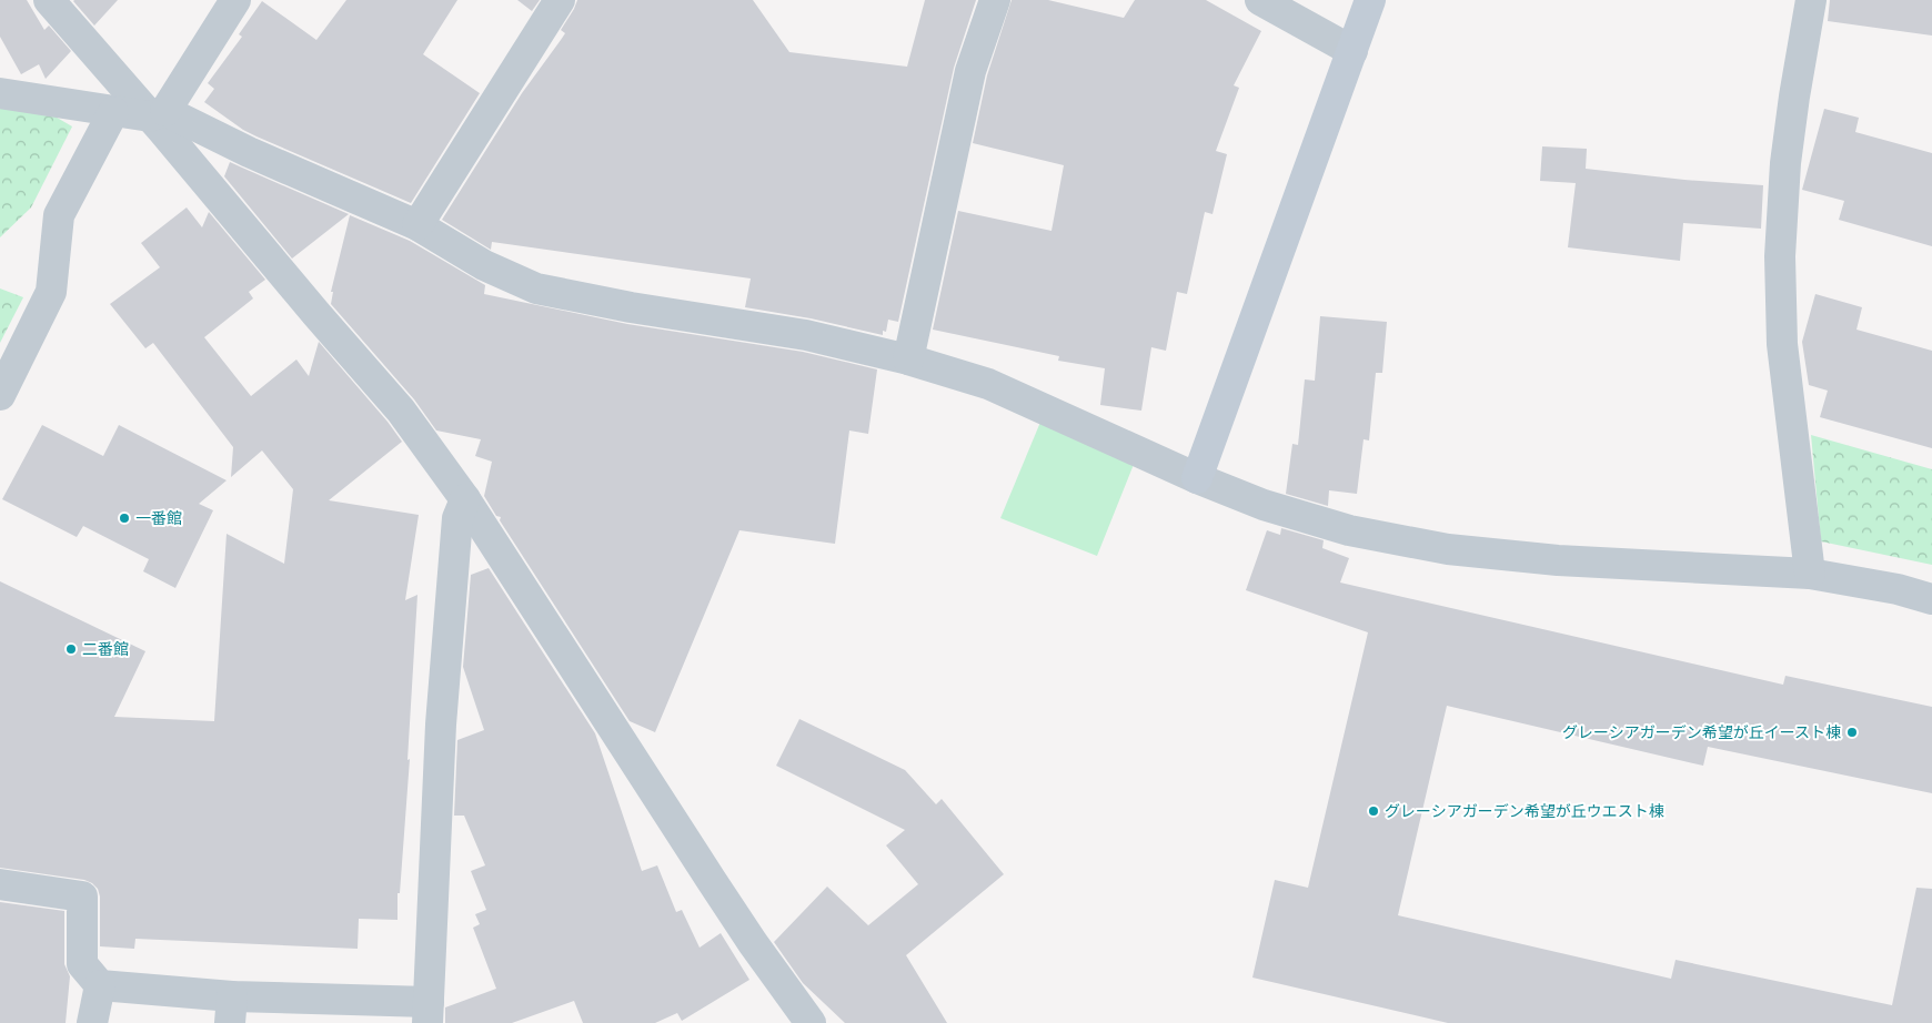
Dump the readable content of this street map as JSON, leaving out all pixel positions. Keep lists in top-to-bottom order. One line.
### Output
{"places":["一番館","二番館","グレーシアガーデン希望が丘イースト棟","グレーシアガーデン希望が丘ウエスト棟"]}
